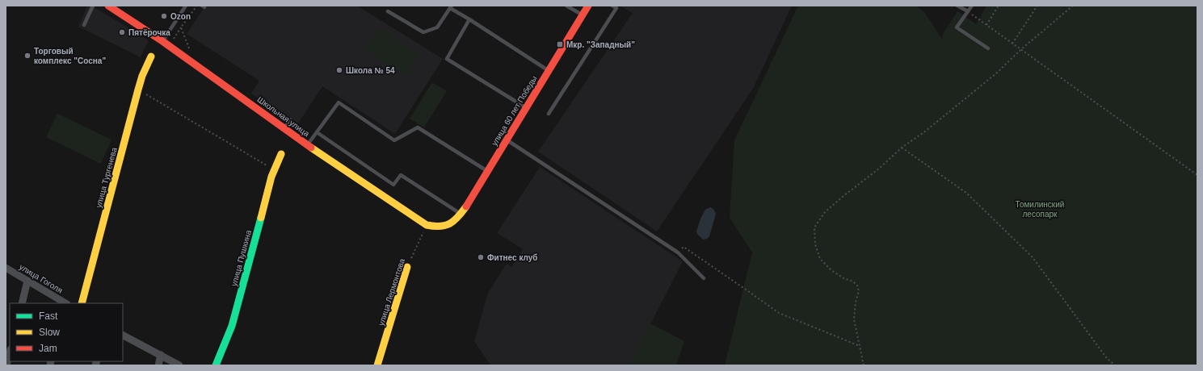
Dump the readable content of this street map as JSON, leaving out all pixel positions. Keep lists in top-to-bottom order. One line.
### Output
{"streets":{"street":["улица 60 лет Победы","Школьная улица","улица Тургенева","улица Пушкина","улица Гоголя","улица Лермонтова"]},"crossings":[["улица 60 лет Победы","Школьная улица"],["Школьная улица","улица Лермонтова"]],"parks":["Томилинский лесопарк"],"places":{"other":["Ozon","Пятёрочка","Торговый комплекс \"Сосна\"","Школа № 54","Фитнес клуб"],"transit":["Мкр. \"Западный\""]},"legend":["Fast","Slow","Jam"]}
